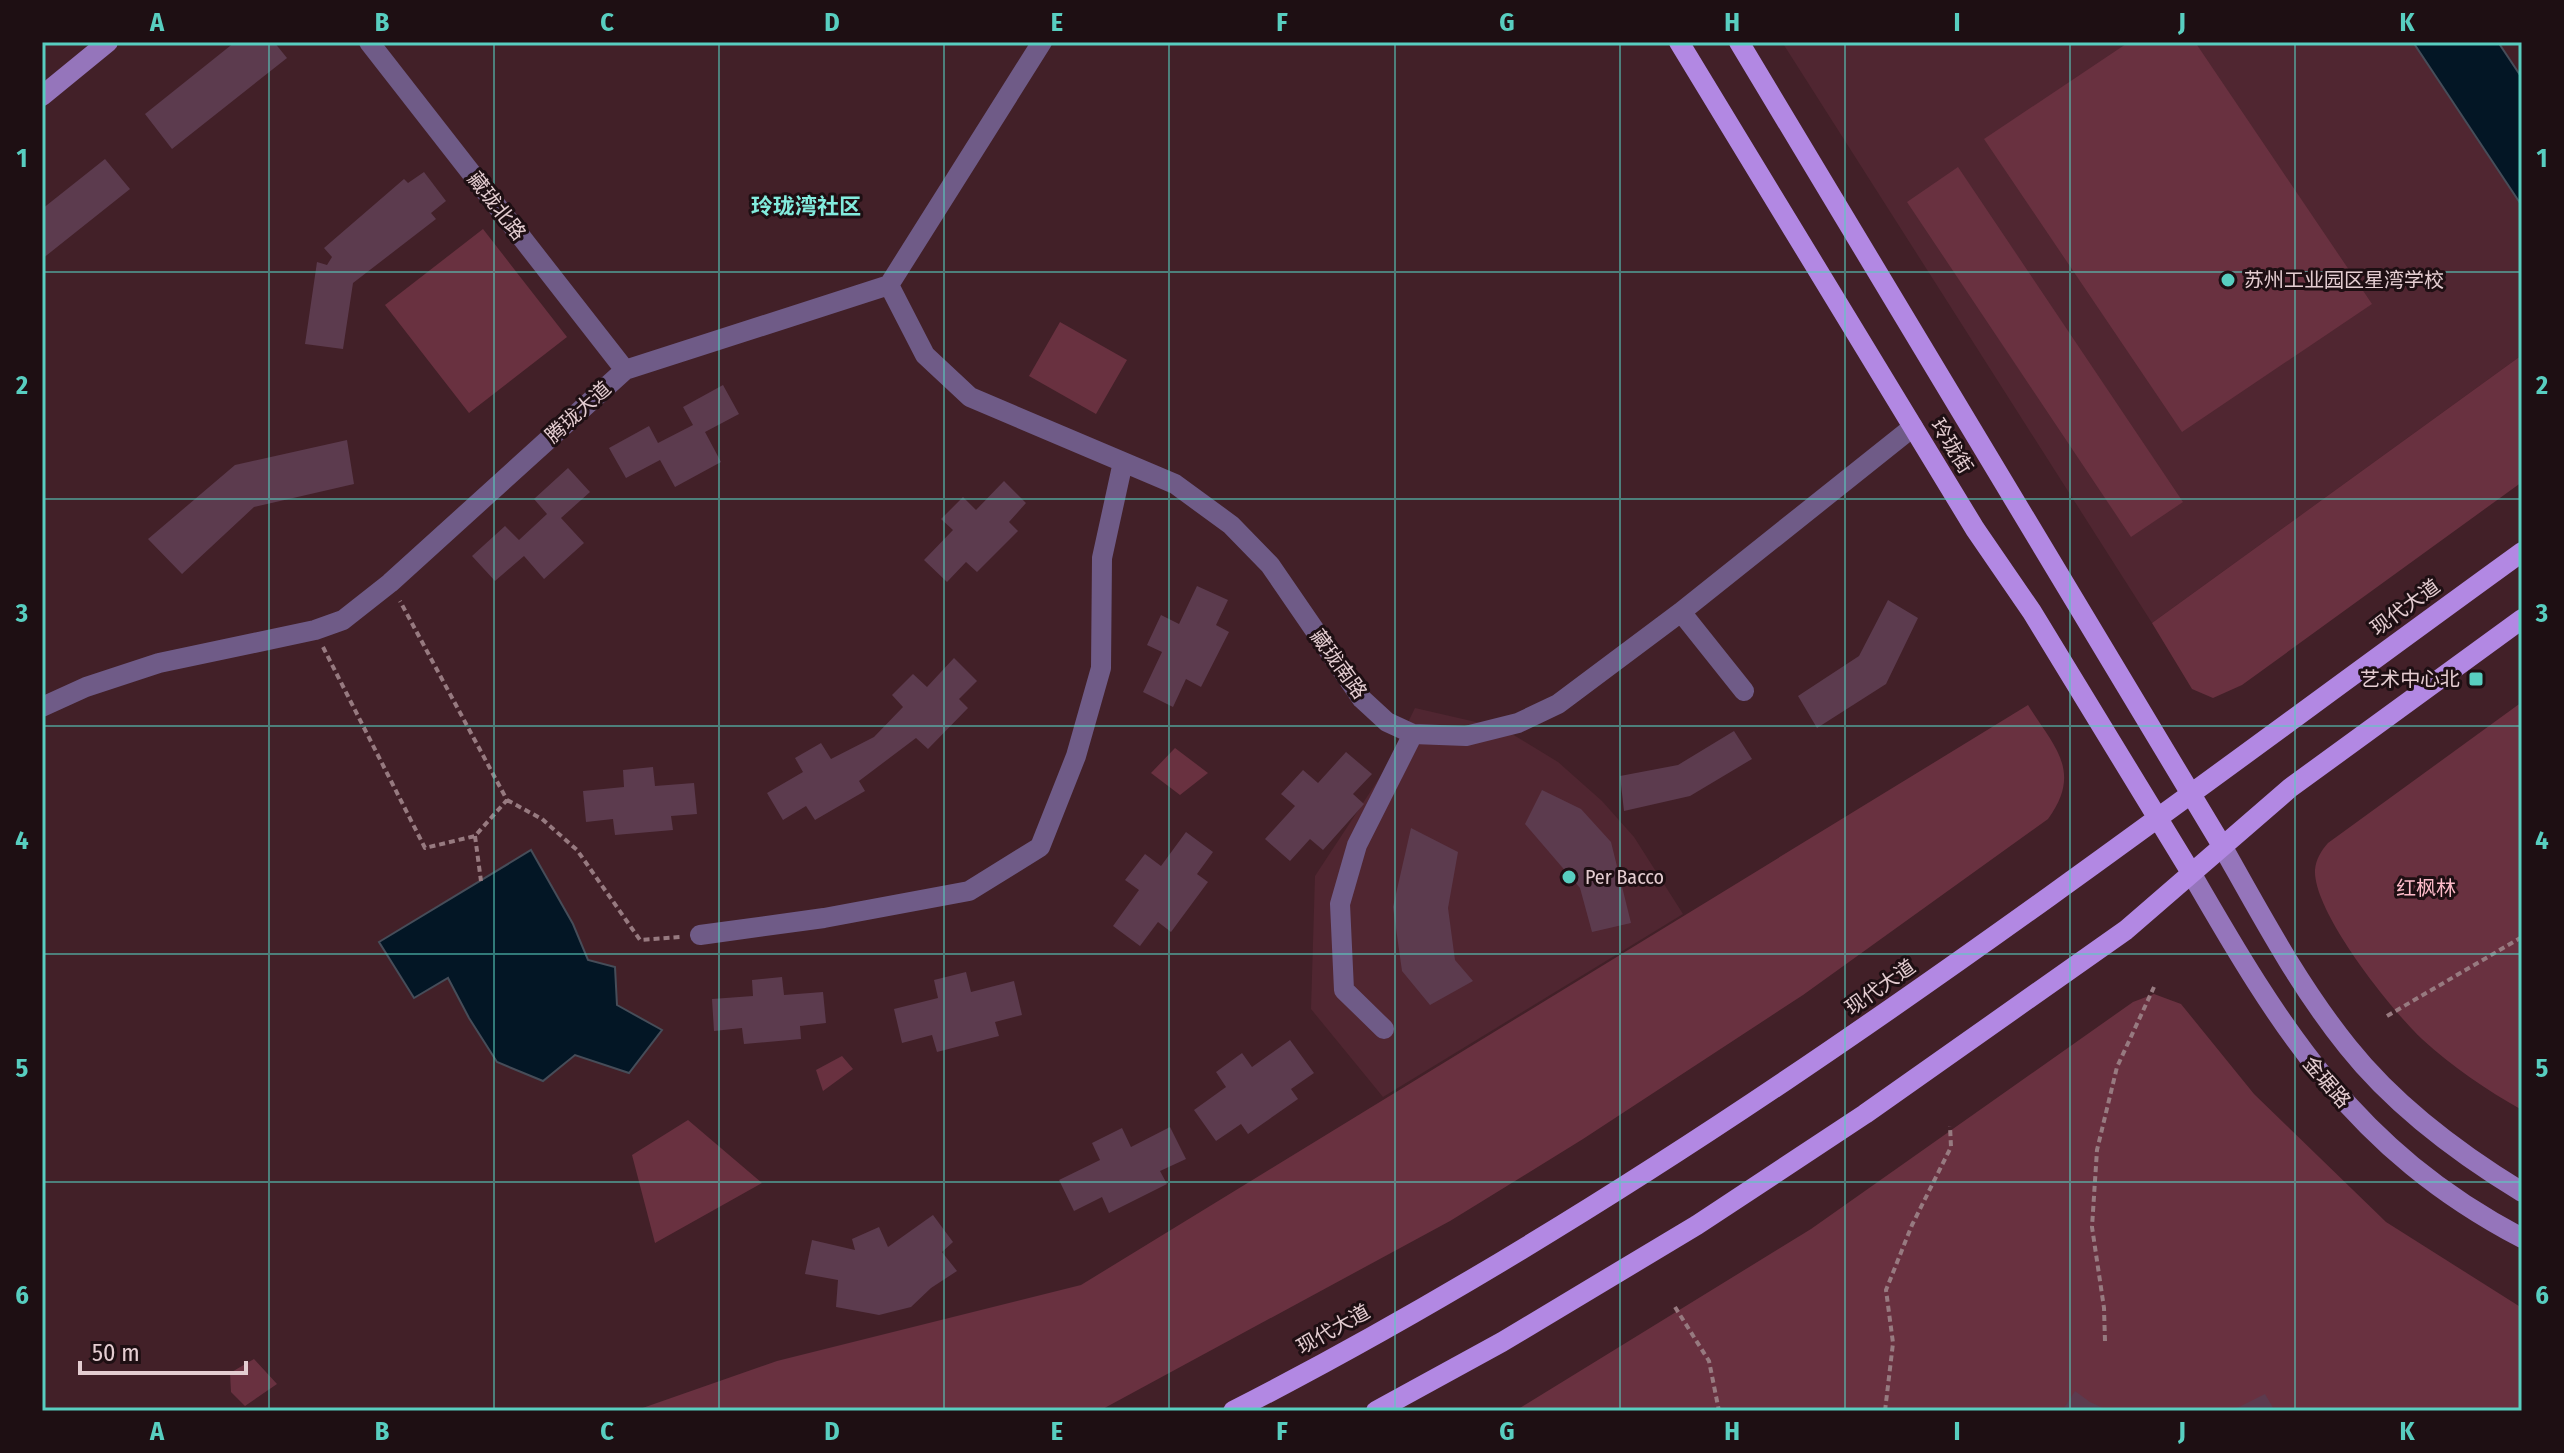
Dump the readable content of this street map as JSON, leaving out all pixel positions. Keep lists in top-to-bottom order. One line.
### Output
{"streets":{"main road":["玲珑街","现代大道","金琚路"],"street":["藏珑北路","腾珑大道","藏珑南路"]},"crossings":[["藏珑北路","腾珑大道"],["腾珑大道","藏珑南路"],["玲珑街","现代大道"],["玲珑街","藏珑南路"],["玲珑街","金琚路"]],"districts":["玲珑湾社区"],"parks":["红枫林"],"places":{"other":["苏州工业园区星湾学校","Per Bacco"],"transit":["艺术中心北"]},"scale_bar":"50 m","grid":{"columns":["A","B","C","D","E","F","G","H","I","J","K"],"rows":["1","2","3","4","5","6"]}}
